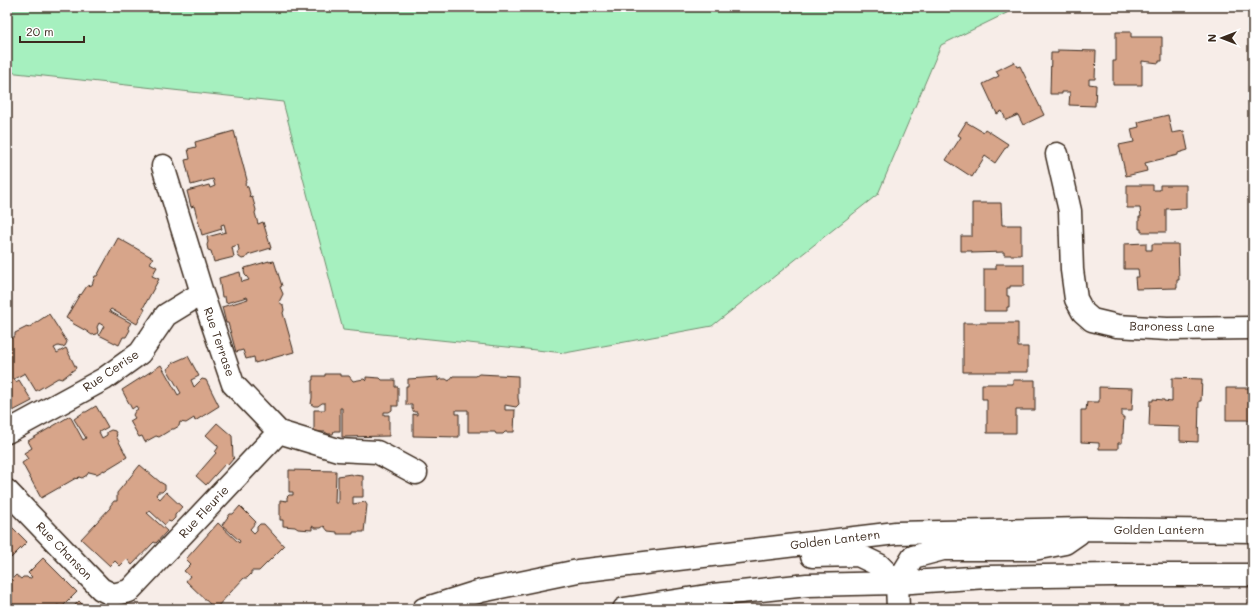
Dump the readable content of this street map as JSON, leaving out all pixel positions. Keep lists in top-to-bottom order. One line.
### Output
{"streets":{"main road":["Baroness Lane","Rue Terrase","Rue Cerise","Rue Fleurie","Golden Lantern","Rue Chanson"]},"crossings":[["Rue Terrase","Rue Cerise"],["Rue Terrase","Rue Fleurie"],["Rue Fleurie","Rue Chanson"]],"scale_bar":"20 m","north":"left"}
